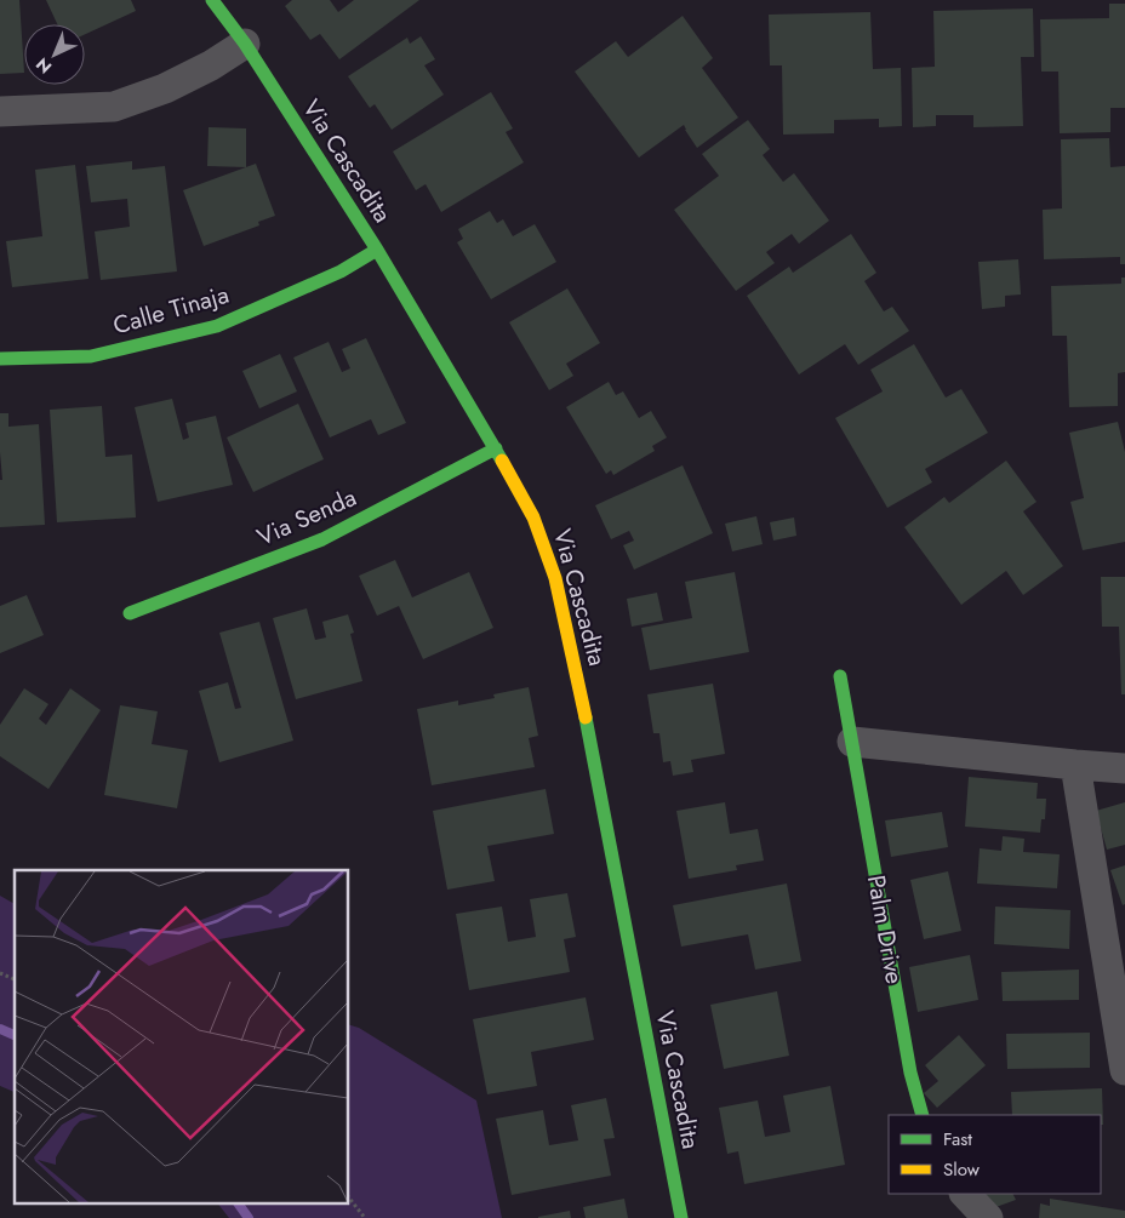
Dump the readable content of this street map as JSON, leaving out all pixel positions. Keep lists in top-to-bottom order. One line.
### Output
{"streets":{"street":["Via Cascadita","Calle Tinaja","Via Senda","Palm Drive"]},"crossings":[["Via Cascadita","Calle Tinaja"],["Via Cascadita","Via Senda"]],"legend":["Fast","Slow"],"north":"bottom left"}
